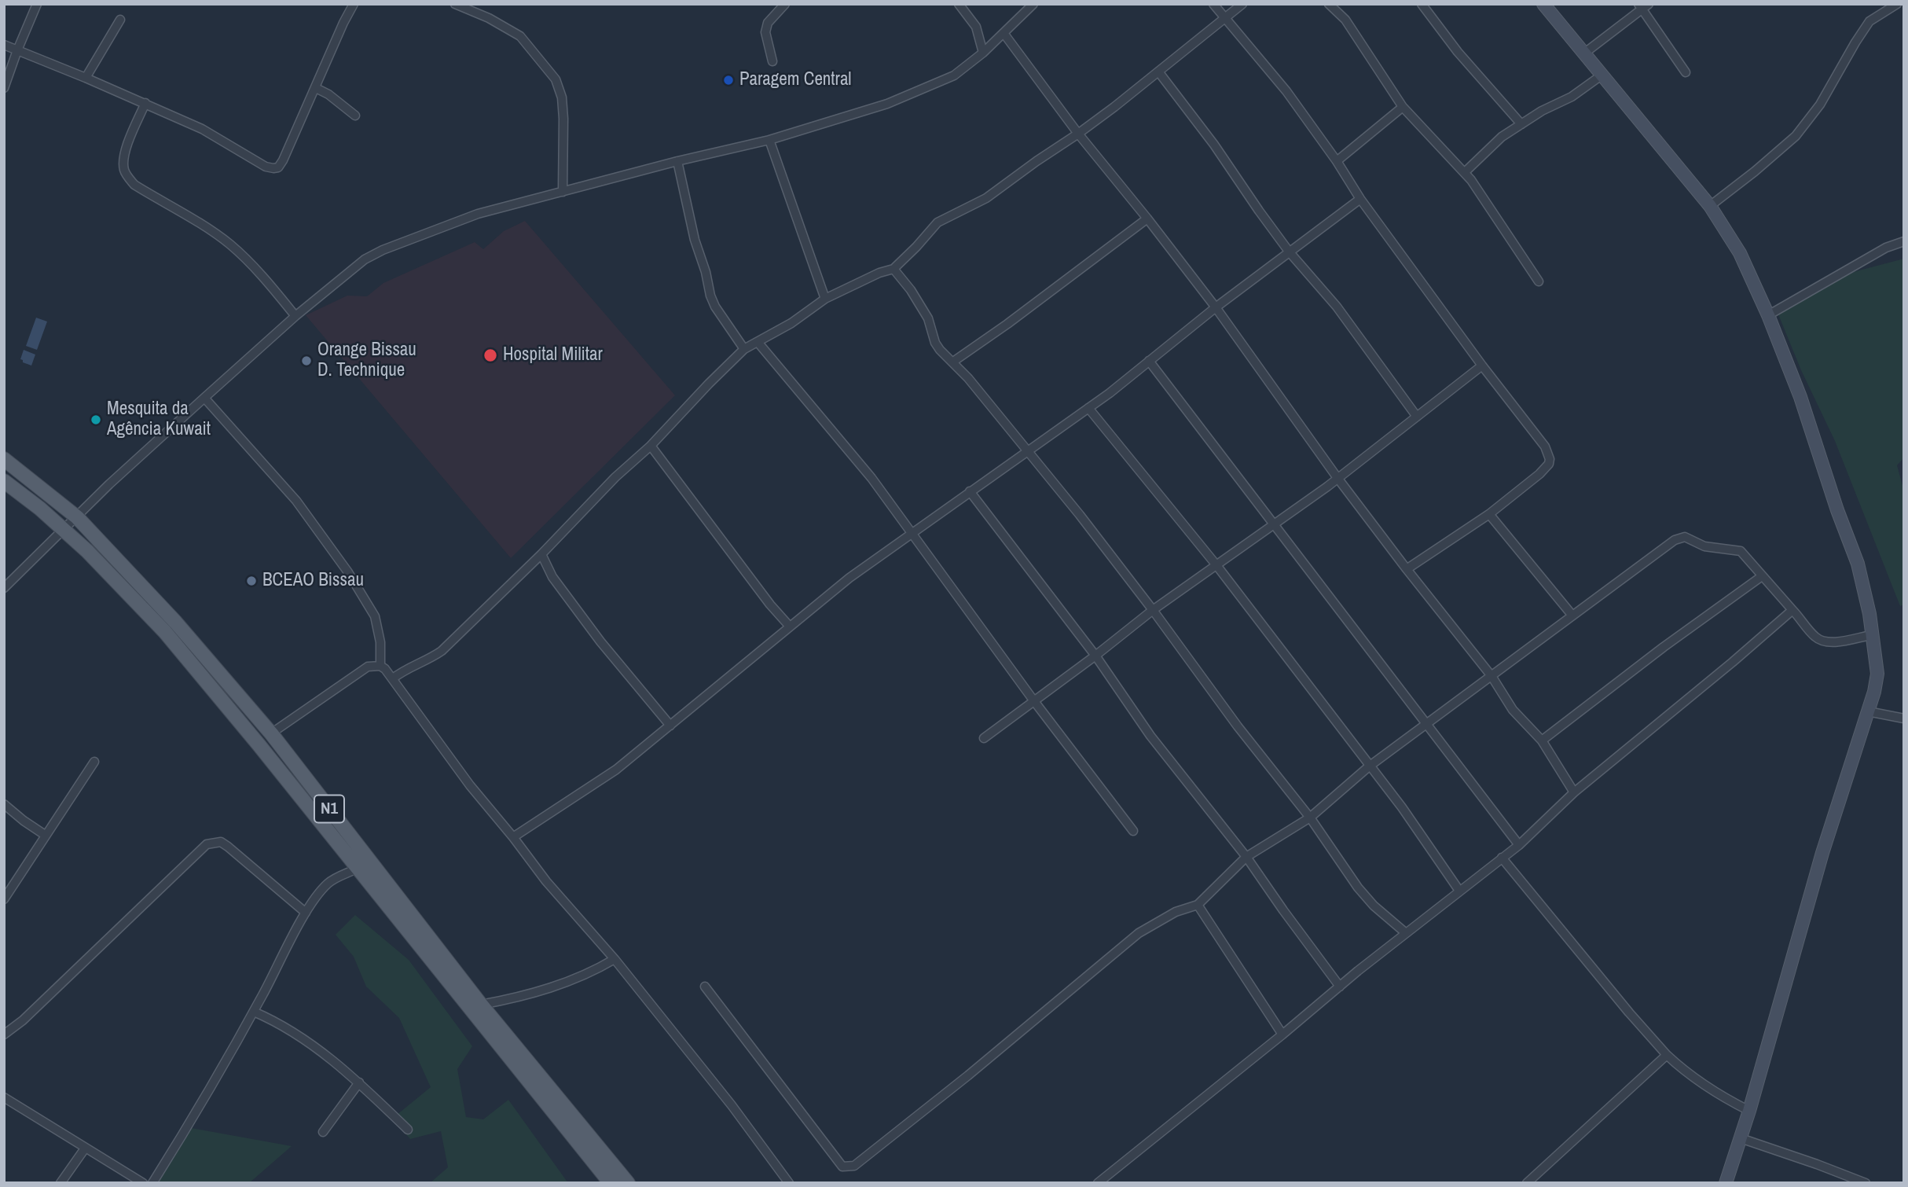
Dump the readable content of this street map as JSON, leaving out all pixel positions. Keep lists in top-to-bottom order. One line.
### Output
{"streets":{"main road":["N1"]},"places":["Paragem Central","Hospital Militar","Orange Bissau D. Technique","Mesquita da Agência Kuwait","BCEAO Bissau"]}
